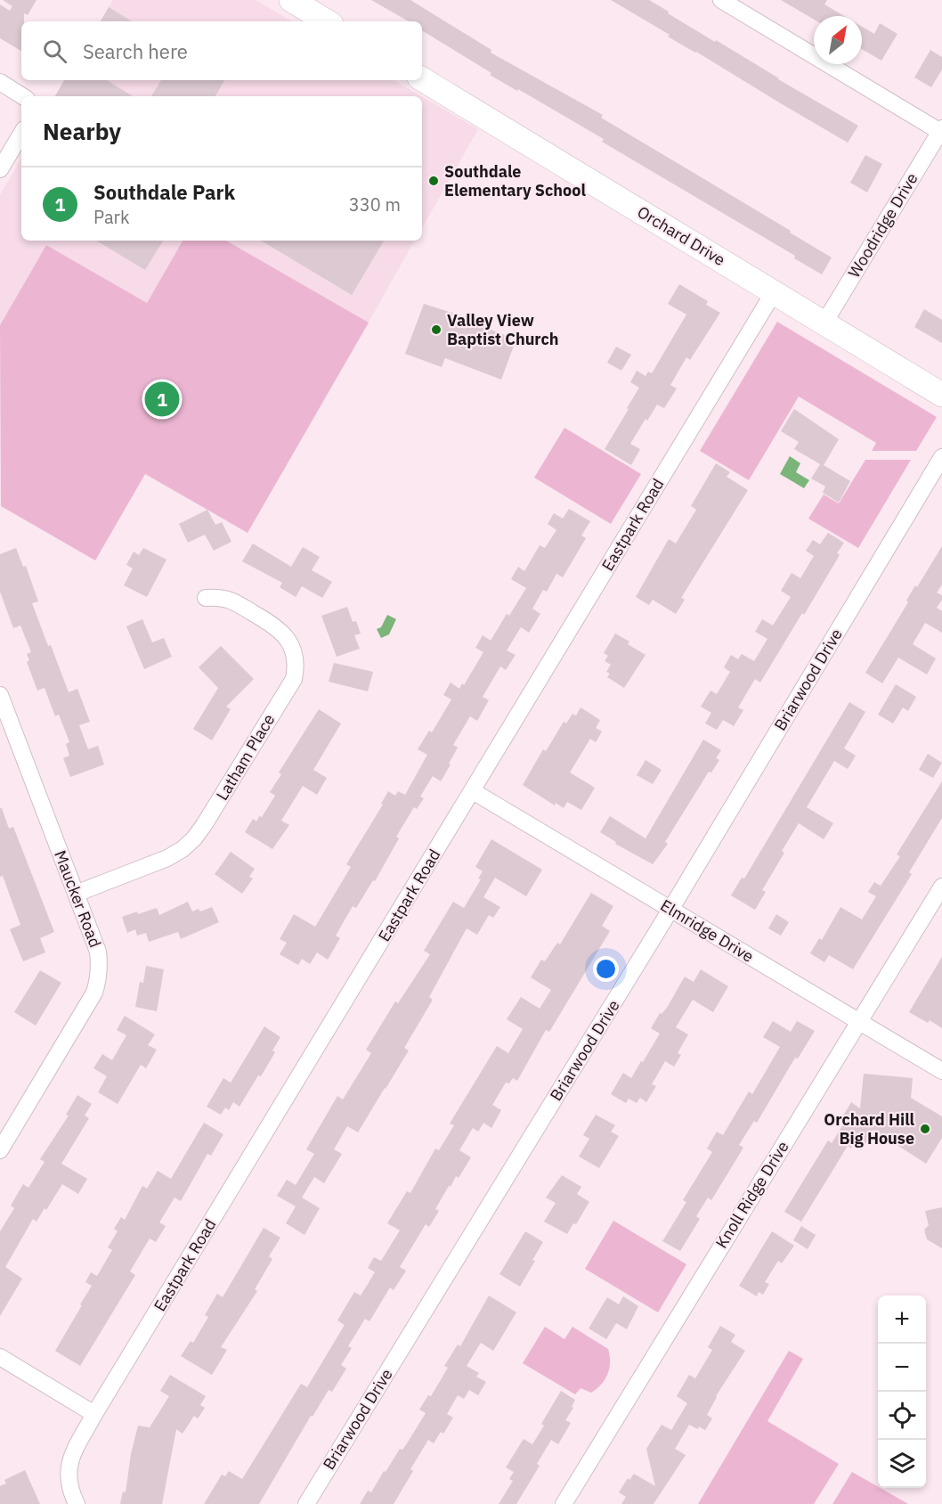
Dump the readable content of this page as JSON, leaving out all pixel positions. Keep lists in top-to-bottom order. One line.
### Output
{"streets":{"street":["Woodridge Drive","Orchard Drive","Eastpark Road","Briarwood Drive","Latham Place","Maucker Road","Elmridge Drive","Knoll Ridge Drive"]},"crossings":[["Woodridge Drive","Orchard Drive"],["Orchard Drive","Eastpark Road"],["Eastpark Road","Elmridge Drive"],["Briarwood Drive","Elmridge Drive"],["Latham Place","Maucker Road"],["Elmridge Drive","Knoll Ridge Drive"]],"places":["Southdale Elementary School","Valley View Baptist Church","Orchard Hill Big House"],"north":"top right","page":{"search":"Search here","heading":"Nearby","list":[{"mark":"1","name":"Southdale Park","note":"Park","value":"330 m"}],"pins":"1","map_buttons":["+","−"]}}
